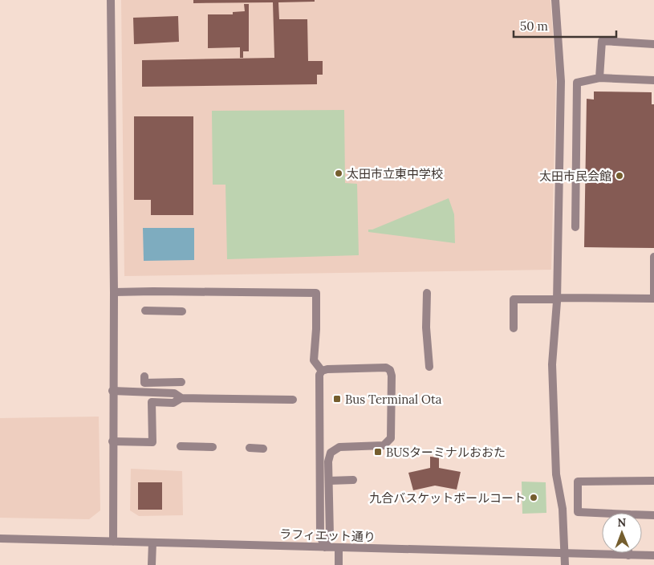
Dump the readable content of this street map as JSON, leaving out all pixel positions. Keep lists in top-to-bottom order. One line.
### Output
{"streets":{"street":["ラフィエット通り"]},"places":{"other":["太田市立東中学校","太田市民会館","九合バスケットボールコート"],"transit":["Bus Terminal Ota","BUSターミナルおおた"]},"scale_bar":"50 m","north":"top"}
